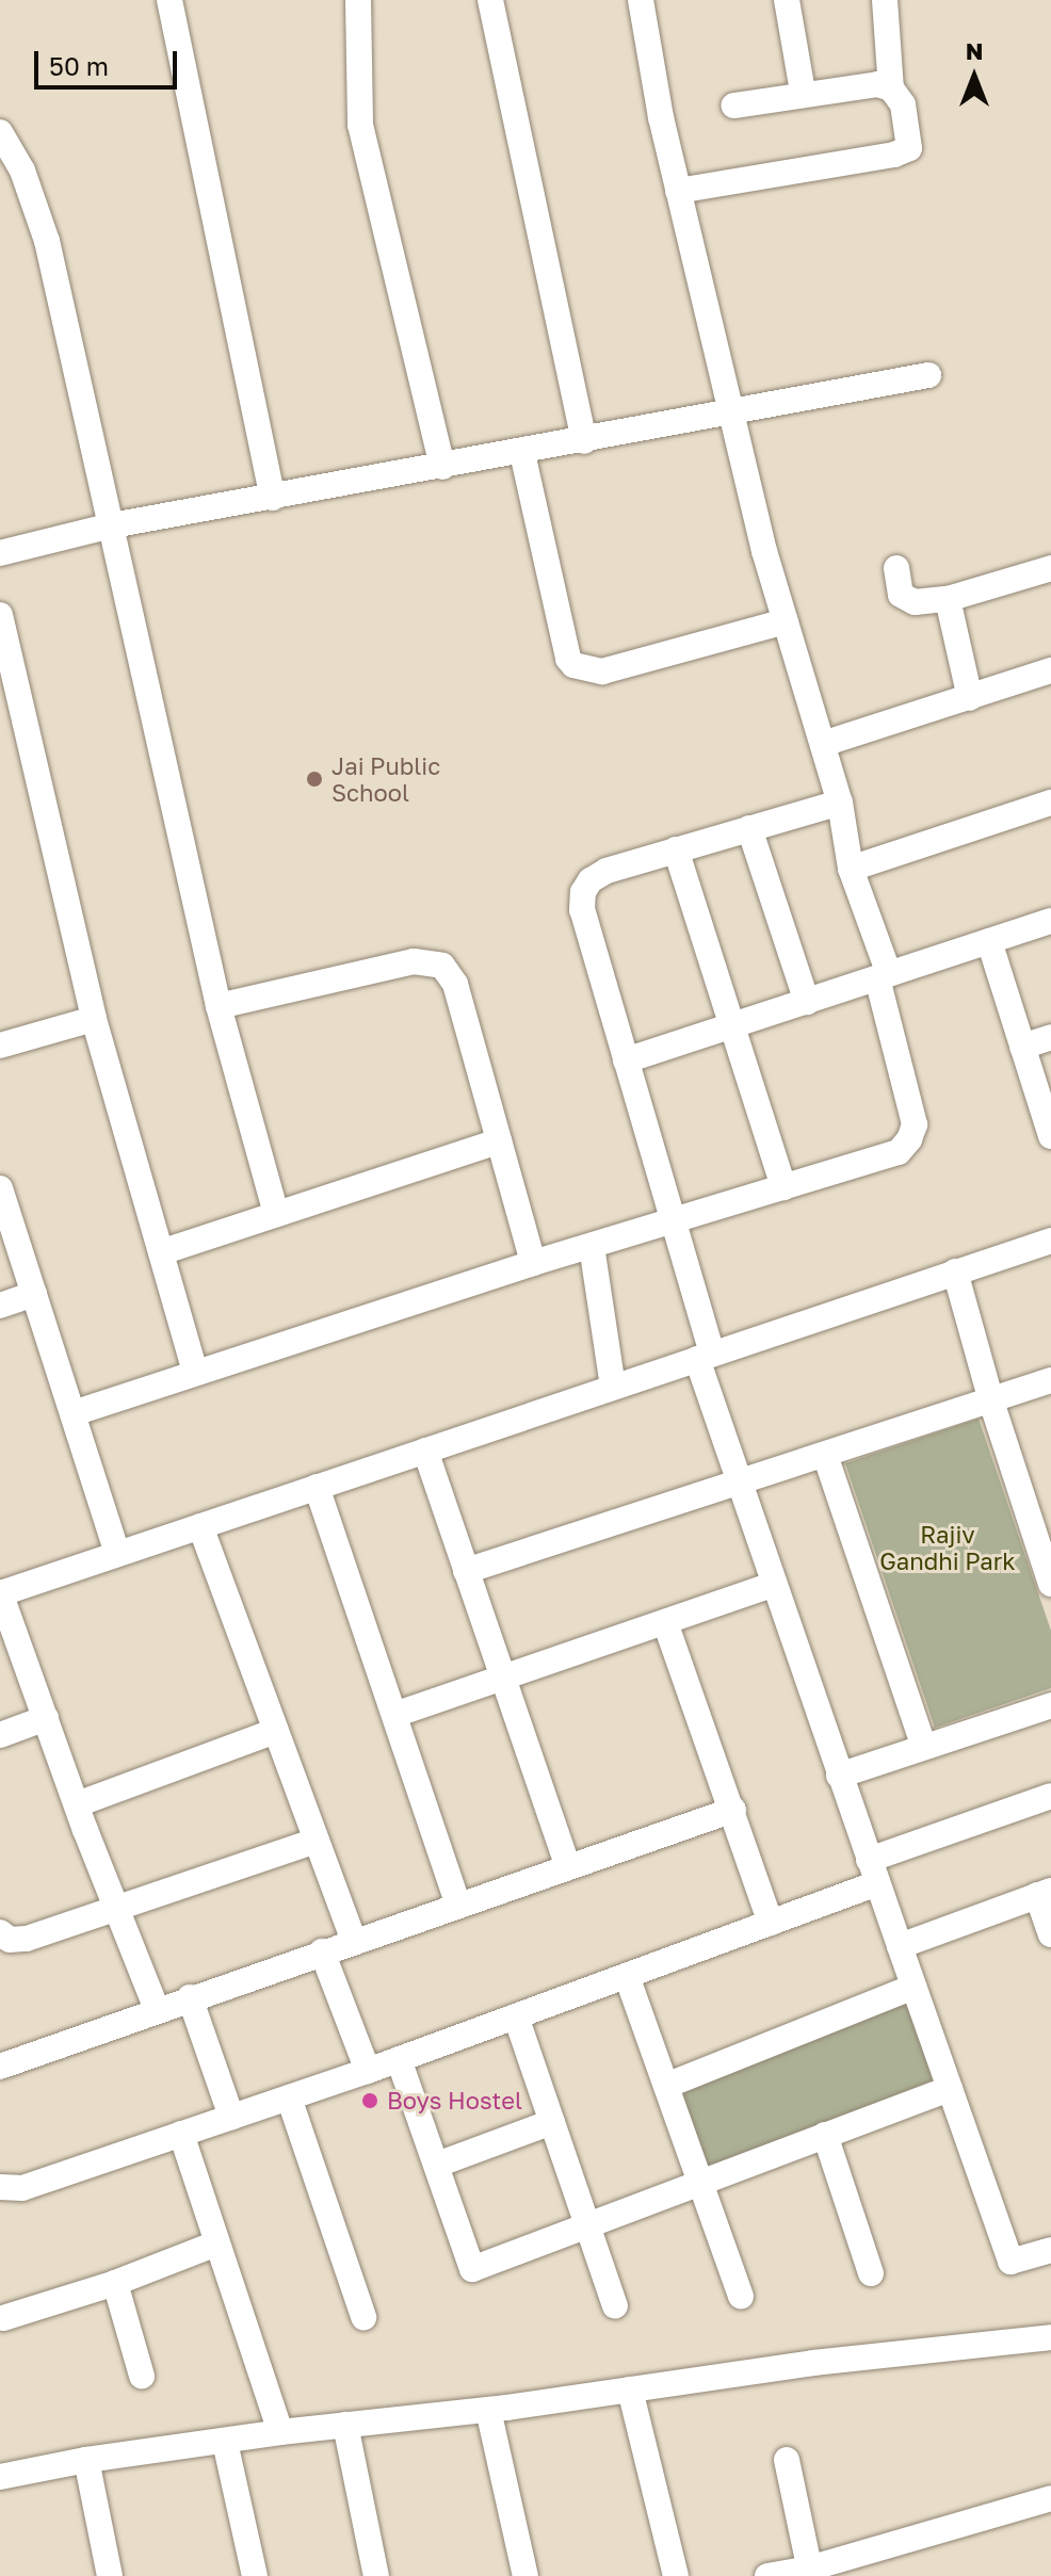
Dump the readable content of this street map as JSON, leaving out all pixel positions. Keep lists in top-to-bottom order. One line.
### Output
{"parks":["Rajiv Gandhi Park"],"places":["Jai Public School","Boys Hostel"],"scale_bar":"50 m","north":"top"}
